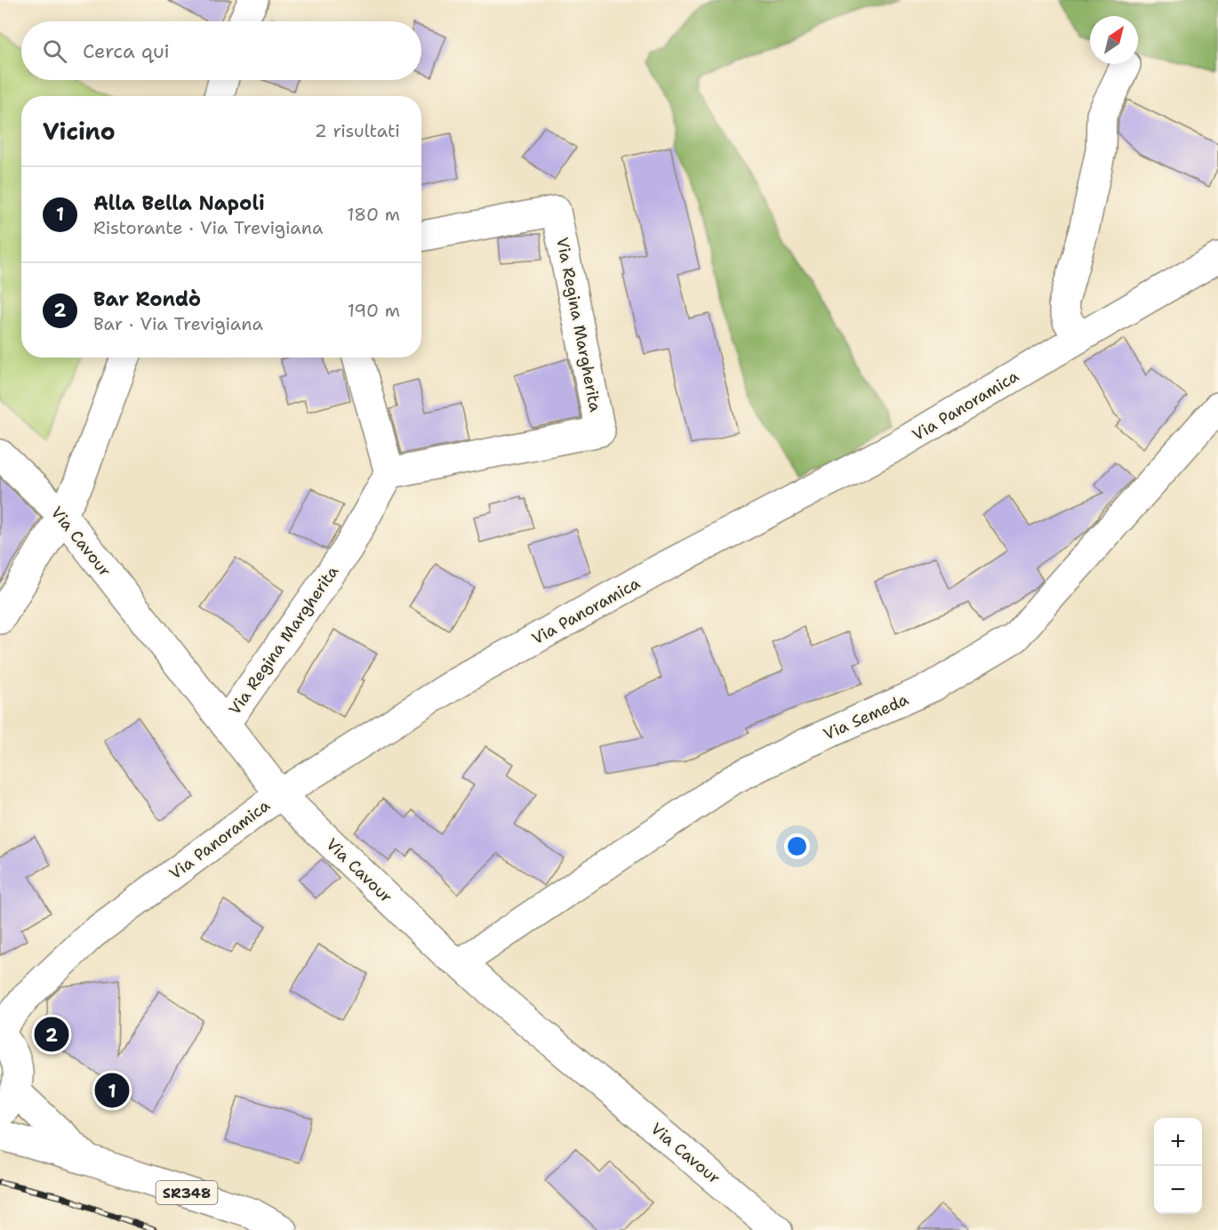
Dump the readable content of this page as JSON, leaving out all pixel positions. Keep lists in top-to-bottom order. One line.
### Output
{"streets":{"street":["Via Regina Margherita","Via Panoramica","Via Cavour","Via Semeda","SR348"]},"crossings":[["Via Regina Margherita","Via Cavour"],["Via Panoramica","Via Cavour"],["Via Cavour","Via Semeda"]],"north":"top right","page":{"search":"Cerca qui","heading":["Vicino","2 risultati"],"list":[{"mark":"1","name":"Alla Bella Napoli","note":"Ristorante · Via Trevigiana","value":"180 m"},{"mark":"2","name":"Bar Rondò","note":"Bar · Via Trevigiana","value":"190 m"}],"pins":["2","1"],"map_buttons":["+","−"]}}
